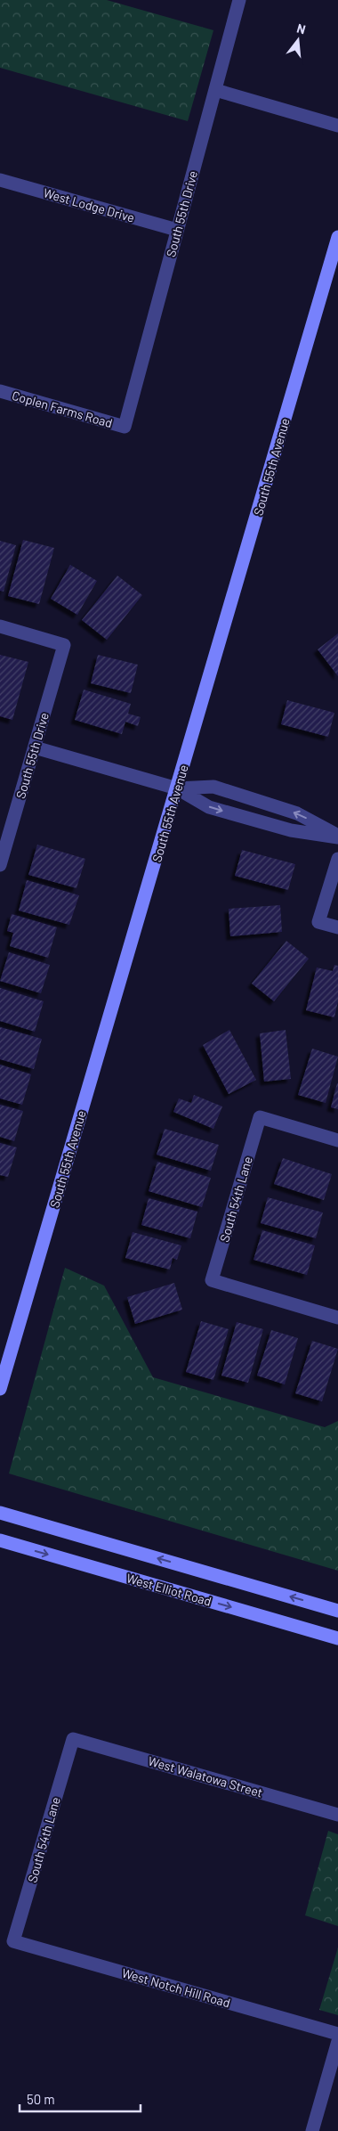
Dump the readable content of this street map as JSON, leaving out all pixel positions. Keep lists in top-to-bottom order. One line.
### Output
{"streets":{"street":["West Lodge Drive","South 55th Drive","Coplen Farms Road","South 55th Avenue","South 54th Lane","West Elliot Road","West Walatowa Street","West Notch Hill Road"]},"crossings":[["West Lodge Drive","South 55th Drive"],["South 55th Drive","Coplen Farms Road"],["South 54th Lane","West Walatowa Street"],["South 54th Lane","West Notch Hill Road"]],"scale_bar":"50 m","north":"top"}
